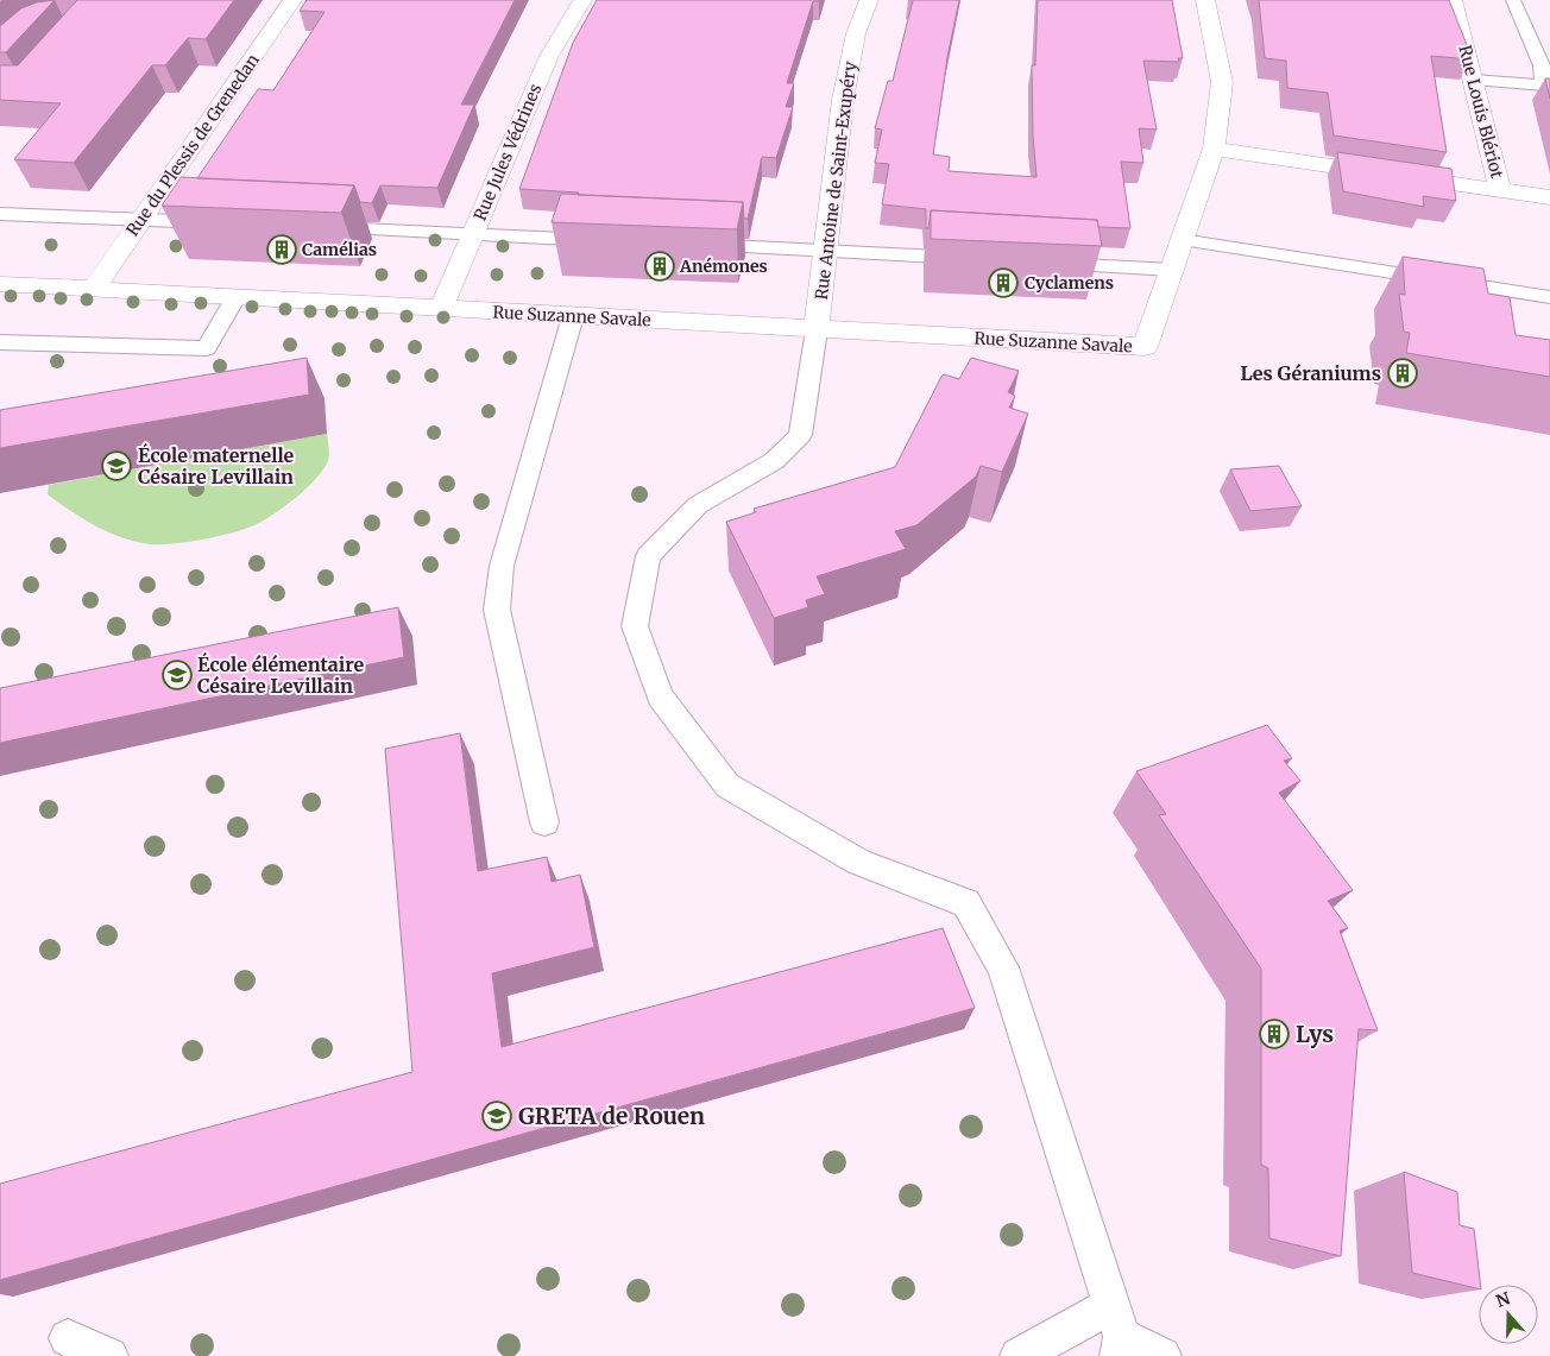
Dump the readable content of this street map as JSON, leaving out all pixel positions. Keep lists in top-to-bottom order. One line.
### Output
{"streets":{"street":["Rue Louis Blériot","Rue du Plessis de Grenedan","Rue Jules Védrines","Rue Antoine de Saint-Exupéry","Rue Suzanne Savale"]},"crossings":[["Rue du Plessis de Grenedan","Rue Suzanne Savale"],["Rue Jules Védrines","Rue Suzanne Savale"],["Rue Antoine de Saint-Exupéry","Rue Suzanne Savale"]],"places":{"building":["Camélias","Anémones","Cyclamens","Les Géraniums","Lys"],"school or university":["École maternelle Césaire Levillain","École élémentaire Césaire Levillain","GRETA de Rouen"]},"north":"top"}
